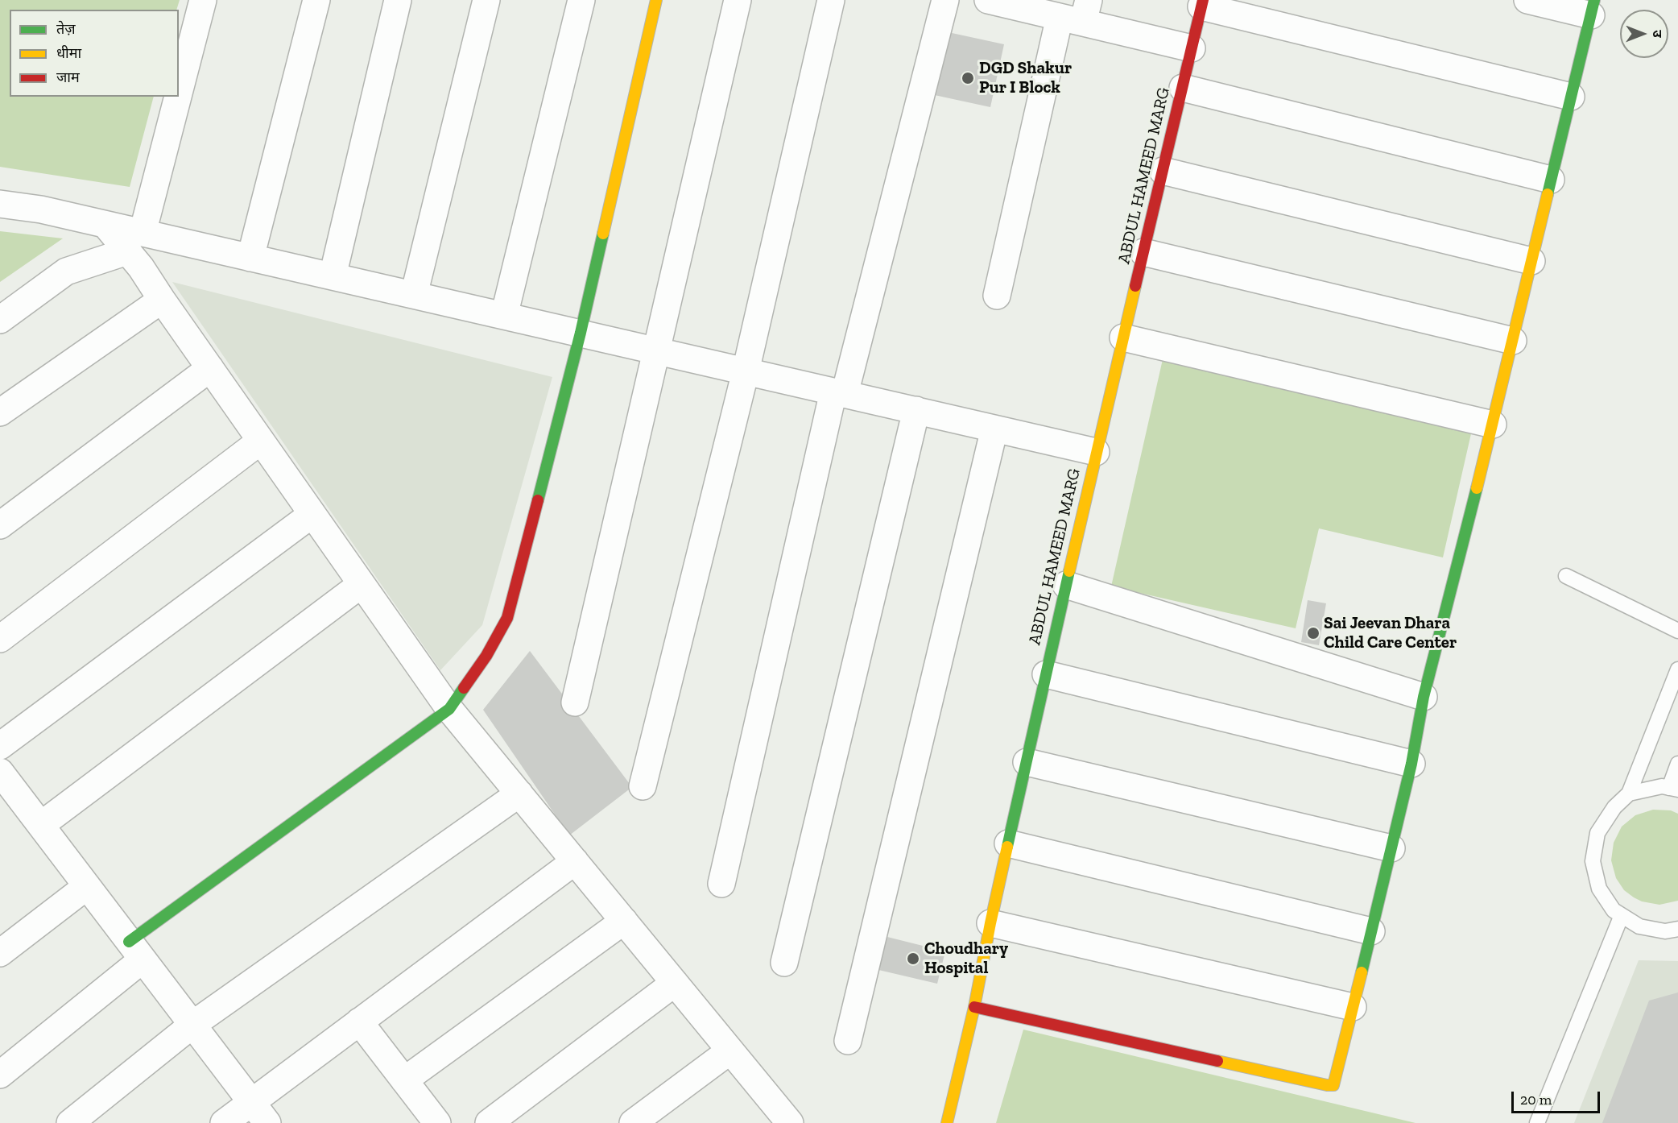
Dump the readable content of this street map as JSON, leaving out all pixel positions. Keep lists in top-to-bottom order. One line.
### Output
{"streets":{"street":["ABDUL HAMEED MARG"]},"places":["DGD Shakur Pur I Block","Sai Jeevan Dhara Child Care Center","Choudhary Hospital"],"legend":["तेज़","धीमा","जाम"],"scale_bar":"20 m","north":"right"}
